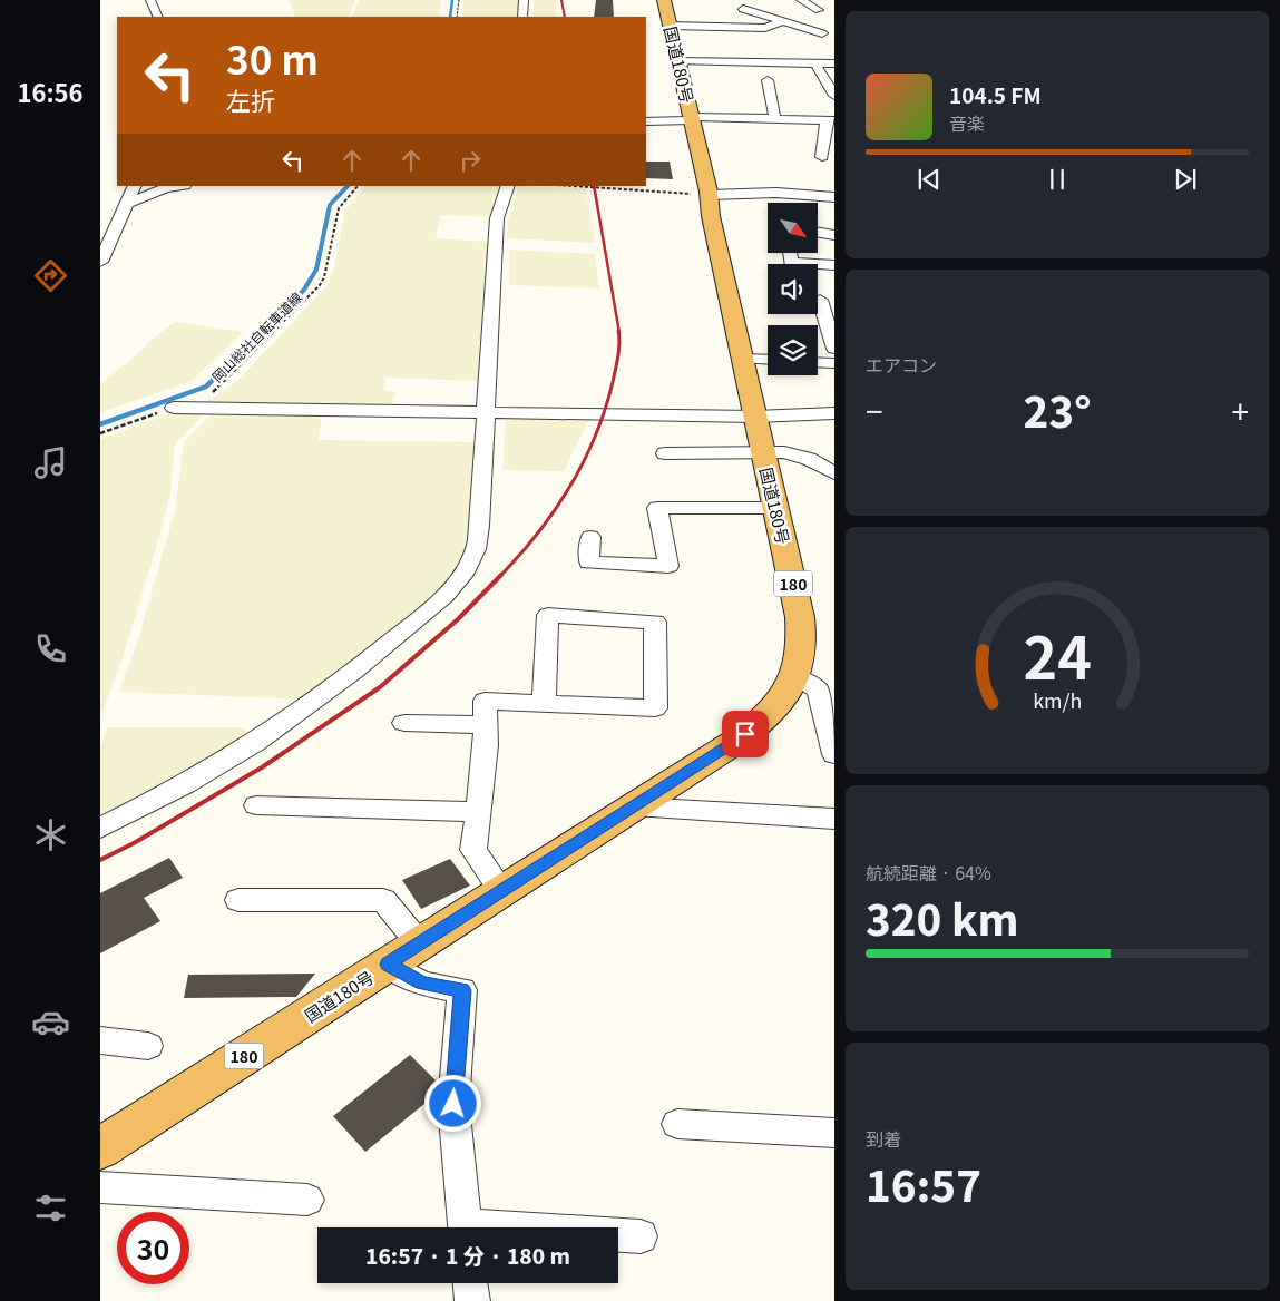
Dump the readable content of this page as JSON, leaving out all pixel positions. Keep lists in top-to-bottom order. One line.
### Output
{"streets":{"highway":["国道180号","180"],"path":["岡山総社自転車道線"]},"north":"bottom right","page":{"tabs":"16:56","turn":["30 m","左折"],"song":["104.5 FM","音楽"],"tile":["エアコン",["航続距離 · 64%","320 km"],["到着","16:57"]],"heat":["−","23°","+"],"limit":"30","trip":"16:57 · 1 分 · 180 m","gauge":["24","km/h"]}}
